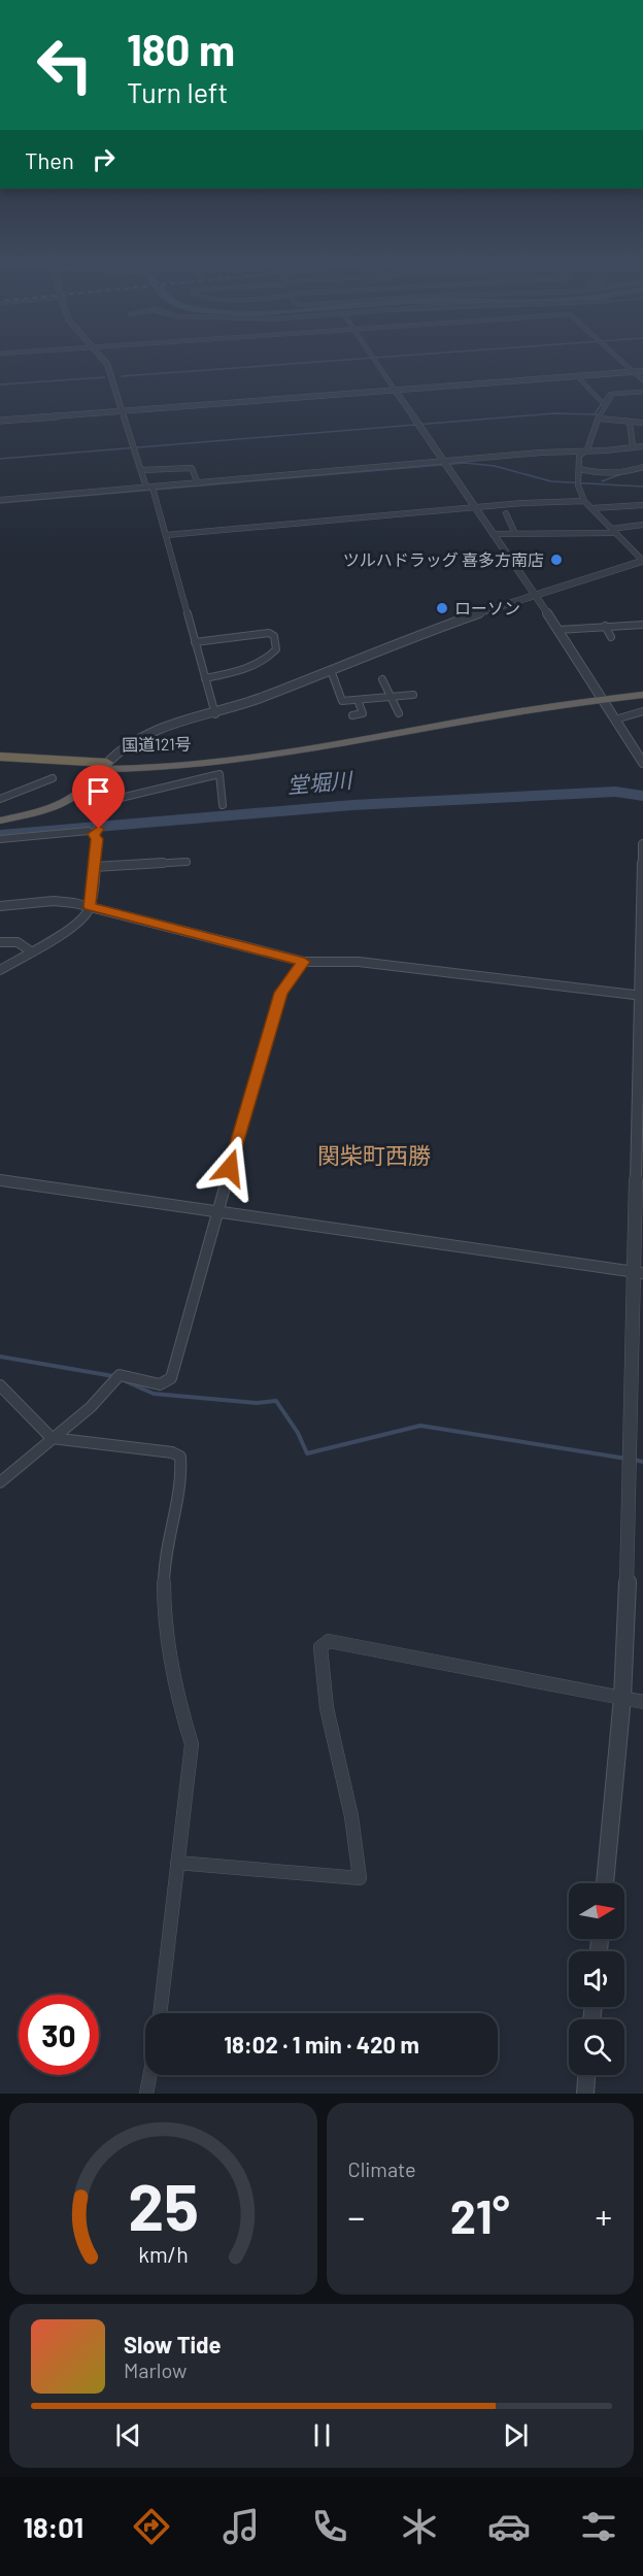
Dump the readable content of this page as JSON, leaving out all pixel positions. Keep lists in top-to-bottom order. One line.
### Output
{"streets":{"highway":["国道121号"]},"districts":["関柴町西勝"],"water":["堂堀川"],"places":["ツルハドラッグ 喜多方南店","ローソン"],"north":"right","page":{"turn":["180 m","Turn left"],"then":"Then","limit":"30","trip":"18:02 · 1 min · 420 m","tile":"Climate","heat":["−","21°","+"],"song":["Slow Tide","Marlow"],"tabs":"18:01","gauge":["25","km/h"]}}
